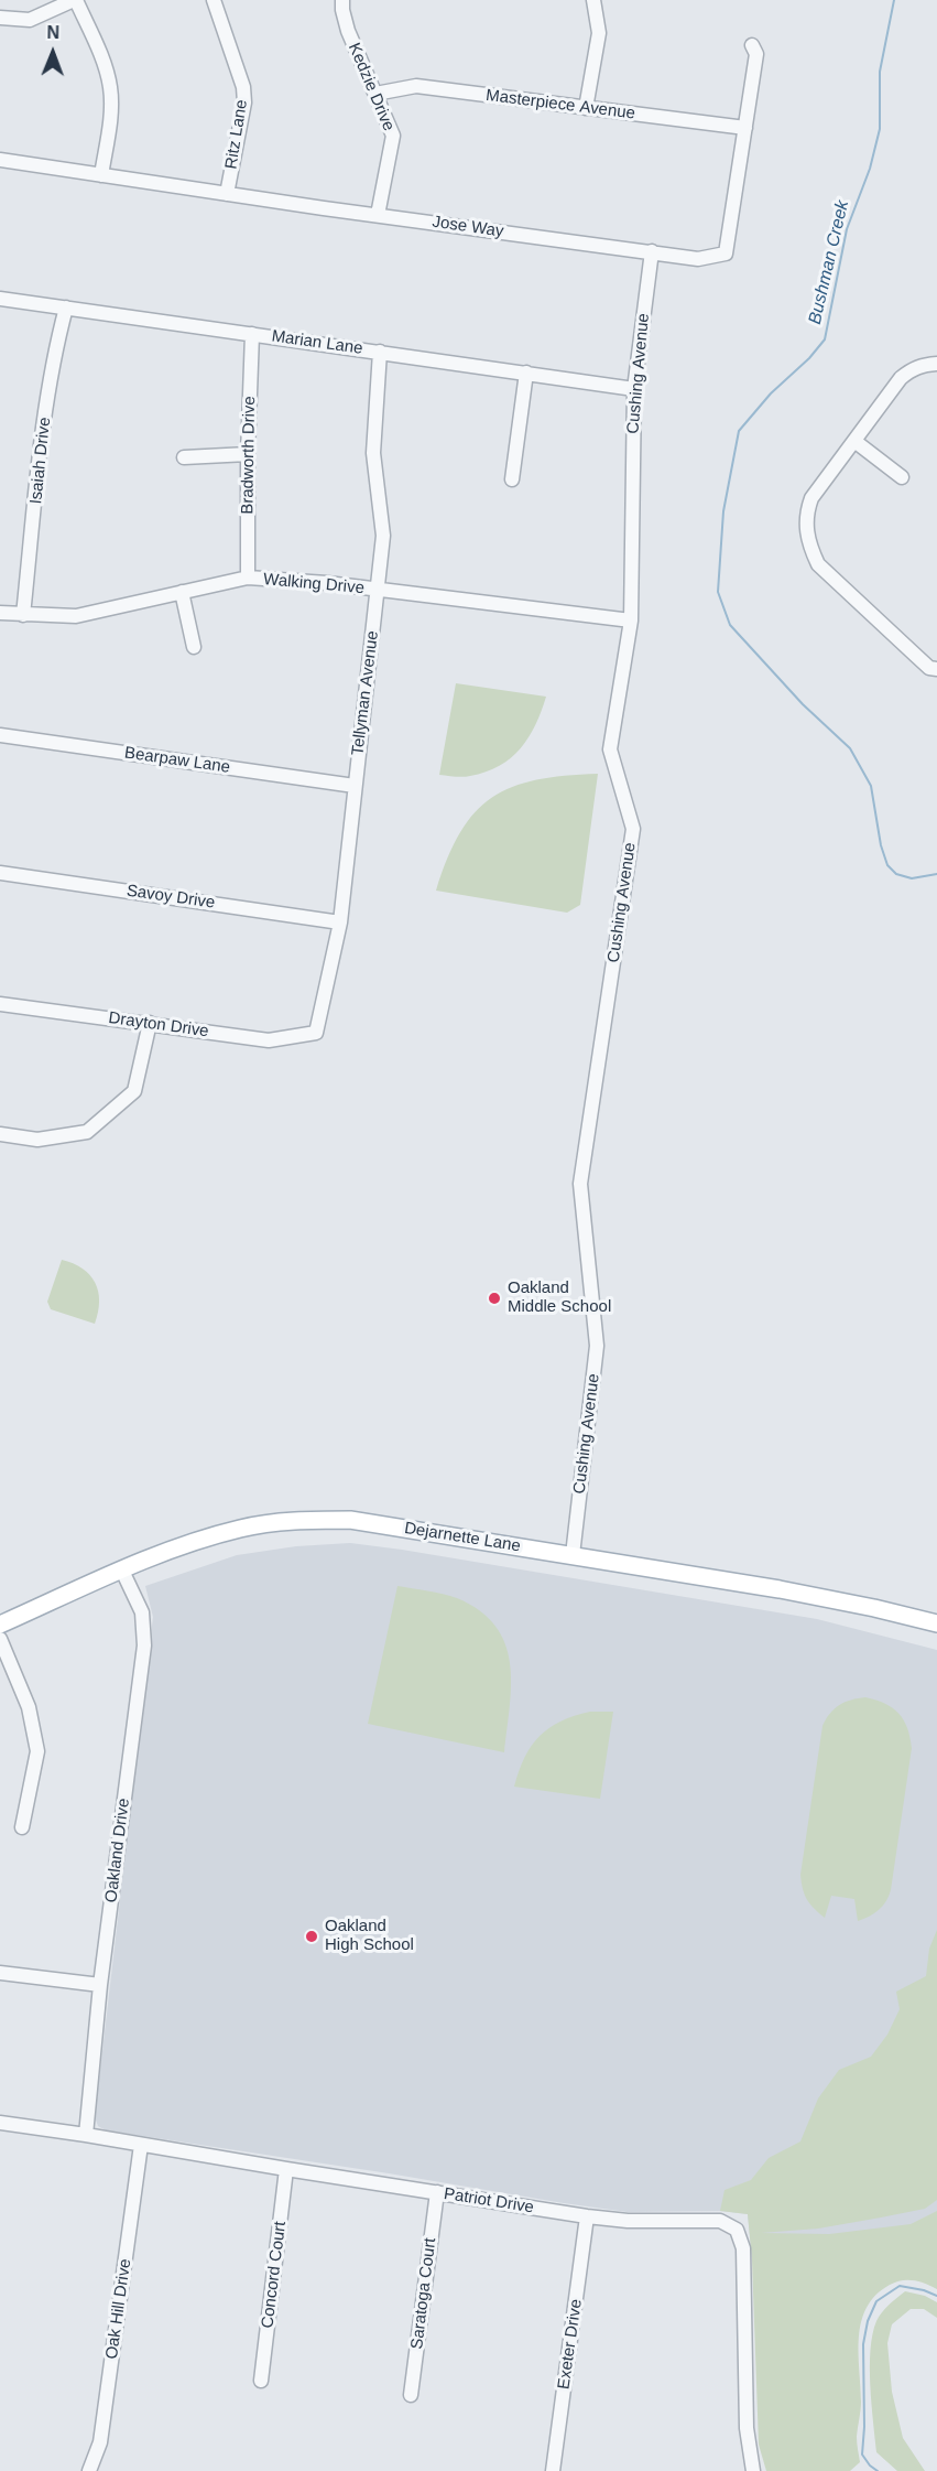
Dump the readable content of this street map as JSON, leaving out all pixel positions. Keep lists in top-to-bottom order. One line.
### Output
{"streets":{"main road":["Dejarnette Lane"],"street":["Kedzie Drive","Masterpiece Avenue","Ritz Lane","Jose Way","Marian Lane","Cushing Avenue","Bradworth Drive","Isaiah Drive","Walking Drive","Tellyman Avenue","Bearpaw Lane","Savoy Drive","Drayton Drive","Oakland Drive","Patriot Drive","Concord Court","Saratoga Court","Oak Hill Drive","Exeter Drive"]},"crossings":[["Kedzie Drive","Masterpiece Avenue"],["Kedzie Drive","Jose Way"],["Masterpiece Avenue","Jose Way"],["Ritz Lane","Jose Way"],["Jose Way","Cushing Avenue"],["Marian Lane","Cushing Avenue"],["Marian Lane","Bradworth Drive"],["Marian Lane","Isaiah Drive"],["Marian Lane","Tellyman Avenue"],["Cushing Avenue","Walking Drive"],["Cushing Avenue","Dejarnette Lane"],["Bradworth Drive","Walking Drive"],["Isaiah Drive","Walking Drive"],["Walking Drive","Tellyman Avenue"],["Tellyman Avenue","Bearpaw Lane"],["Tellyman Avenue","Savoy Drive"],["Tellyman Avenue","Drayton Drive"],["Dejarnette Lane","Oakland Drive"],["Oakland Drive","Patriot Drive"],["Patriot Drive","Concord Court"],["Patriot Drive","Saratoga Court"],["Patriot Drive","Oak Hill Drive"],["Patriot Drive","Exeter Drive"]],"water":["Bushman Creek"],"places":["Oakland Middle School","Oakland High School"],"north":"top"}
